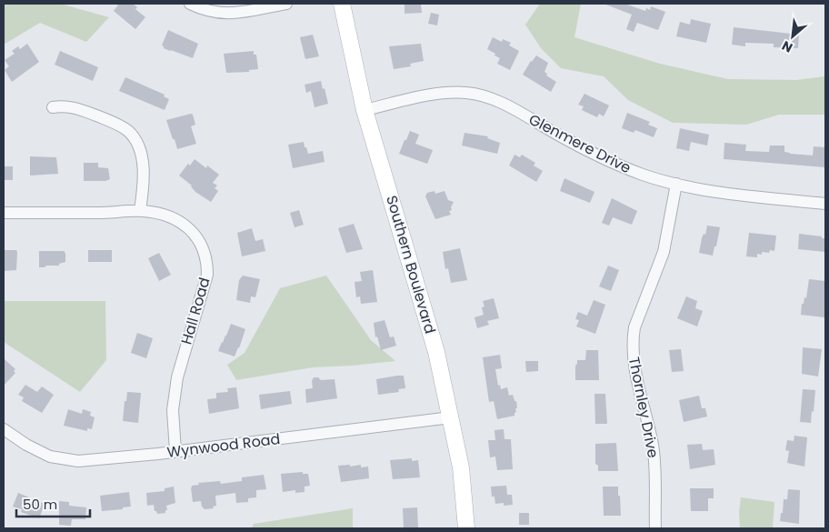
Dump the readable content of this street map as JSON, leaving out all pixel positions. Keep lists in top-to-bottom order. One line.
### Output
{"streets":{"main road":["Southern Boulevard"],"street":["Glenmere Drive","Hall Road","Thornley Drive","Wynwood Road"]},"crossings":[["Glenmere Drive","Southern Boulevard"],["Glenmere Drive","Thornley Drive"],["Southern Boulevard","Wynwood Road"],["Hall Road","Wynwood Road"]],"scale_bar":"50 m","north":"bottom left"}
